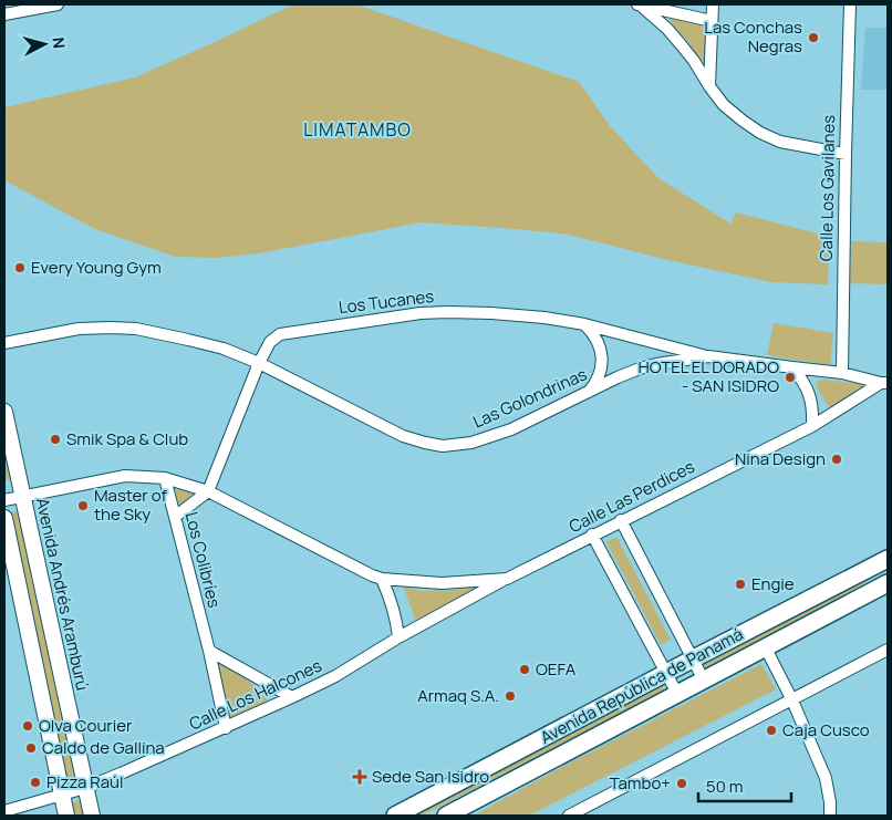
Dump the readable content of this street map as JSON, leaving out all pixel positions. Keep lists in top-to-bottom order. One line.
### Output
{"streets":{"main road":["Avenida Andrés Aramburú","Avenida República de Panamá"],"street":["Calle Los Gavilanes","Los Tucanes","Las Golondrinas","Calle Las Perdices","Los Colibríes","Calle Los Halcones"]},"crossings":[["Calle Los Gavilanes","Las Golondrinas"],["Los Tucanes","Las Golondrinas"],["Los Tucanes","Calle Las Perdices"],["Las Golondrinas","Calle Las Perdices"],["Calle Las Perdices","Los Colibríes"],["Calle Las Perdices","Avenida Andrés Aramburú"],["Calle Las Perdices","Calle Los Halcones"],["Los Colibríes","Calle Los Halcones"],["Avenida Andrés Aramburú","Calle Los Halcones"]],"districts":["LIMATAMBO"],"places":{"other":["Las Conchas Negras","Every Young Gym","HOTEL EL DORADO - SAN ISIDRO","Smik Spa & Club","Nina Design","Master of the Sky","Engie","OEFA","Armaq S.A.","Olva Courier","Caja Cusco","Caldo de Gallina","Pizza Raúl","Tambo+"],"health":["Sede San Isidro"]},"scale_bar":"50 m","north":"right"}
